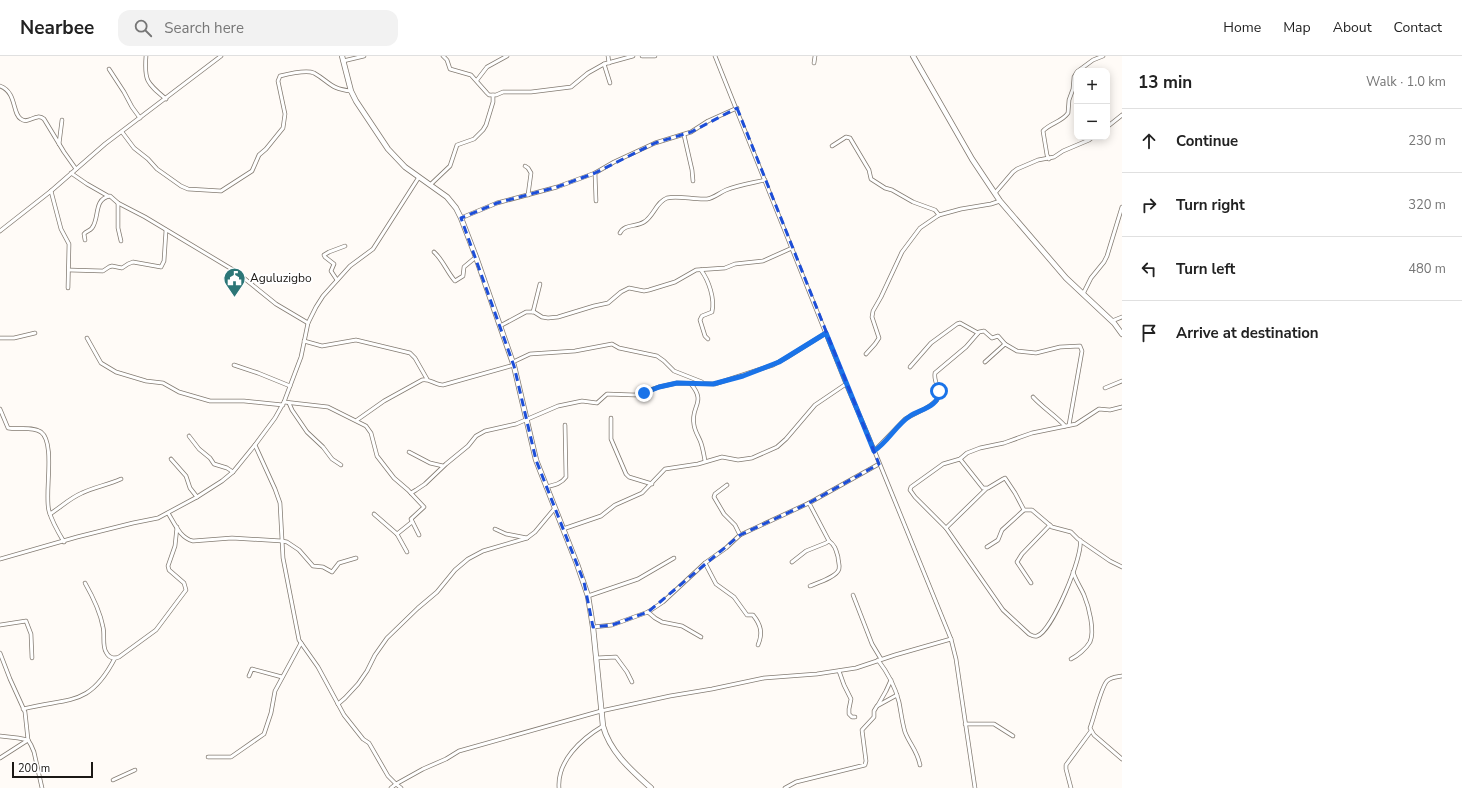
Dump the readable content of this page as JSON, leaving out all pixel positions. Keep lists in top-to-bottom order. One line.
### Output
{"places":{"public building":["Aguluzigbo"]},"scale_bar":"200 m","page":{"header":"Nearbee","search":"Search here","nav":["Home","Map","About","Contact"],"heading":["13 min","Walk · 1.0 km"],"map_buttons":["+","−"],"list":[["Continue","230 m"],["Turn right","320 m"],["Turn left","480 m"],"Arrive at destination"],"scale":"200 m"}}
